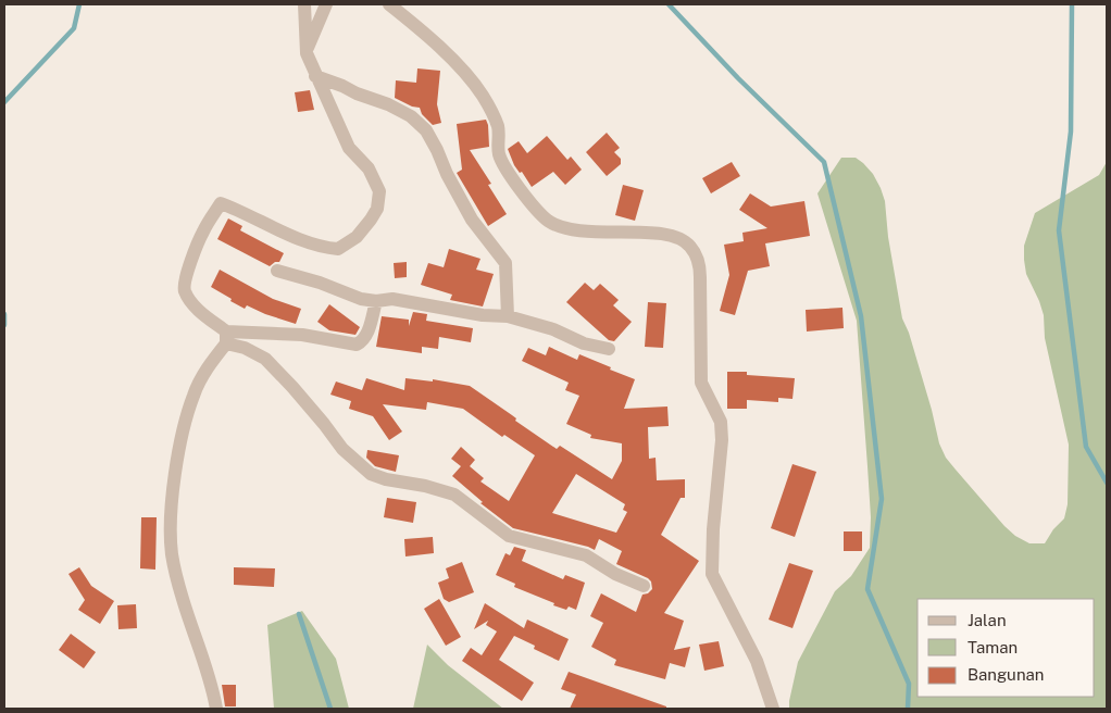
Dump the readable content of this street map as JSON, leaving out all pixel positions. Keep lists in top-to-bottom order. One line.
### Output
{"legend":["Jalan","Taman","Bangunan"]}
